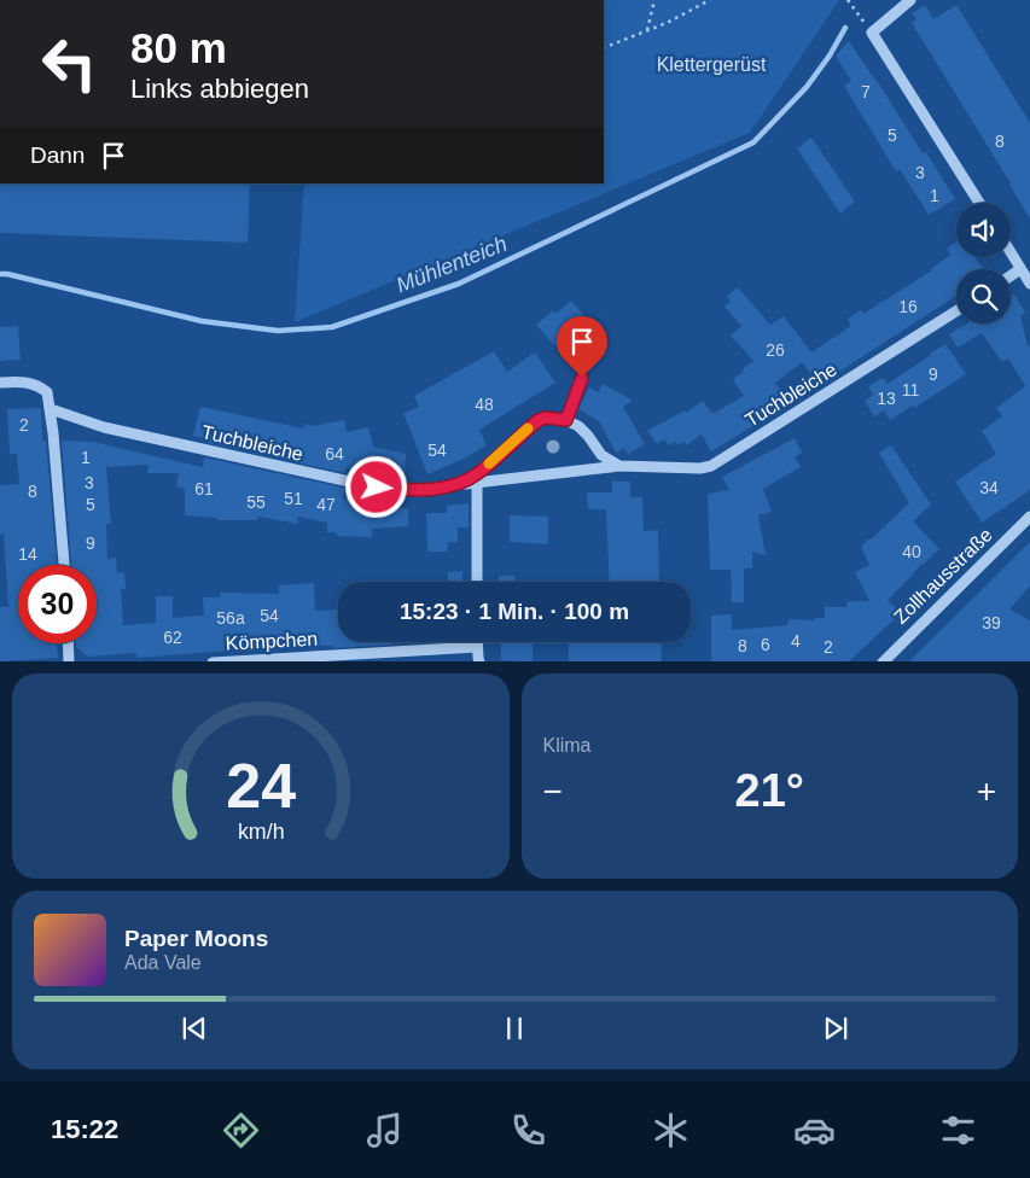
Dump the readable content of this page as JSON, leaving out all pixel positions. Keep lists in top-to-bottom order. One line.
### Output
{"streets":{"street":["Tuchbleiche","Zollhausstraße","Kömpchen"]},"water":["Mühlenteich"],"parks":["Klettergerüst"],"house_numbers":["7","5","8","3","1","16","26","9","11","13","48","2","54","64","1","3","34","61","8","51","55","5","47","9","40","14","54","56a","39","62","4","6","8","2"],"page":{"turn":["80 m","Links abbiegen"],"then":"Dann","limit":"30","trip":"15:23 · 1 Min. · 100 m","tile":"Klima","heat":["−","21°","+"],"song":["Paper Moons","Ada Vale"],"tabs":"15:22","gauge":["24","km/h"]}}
